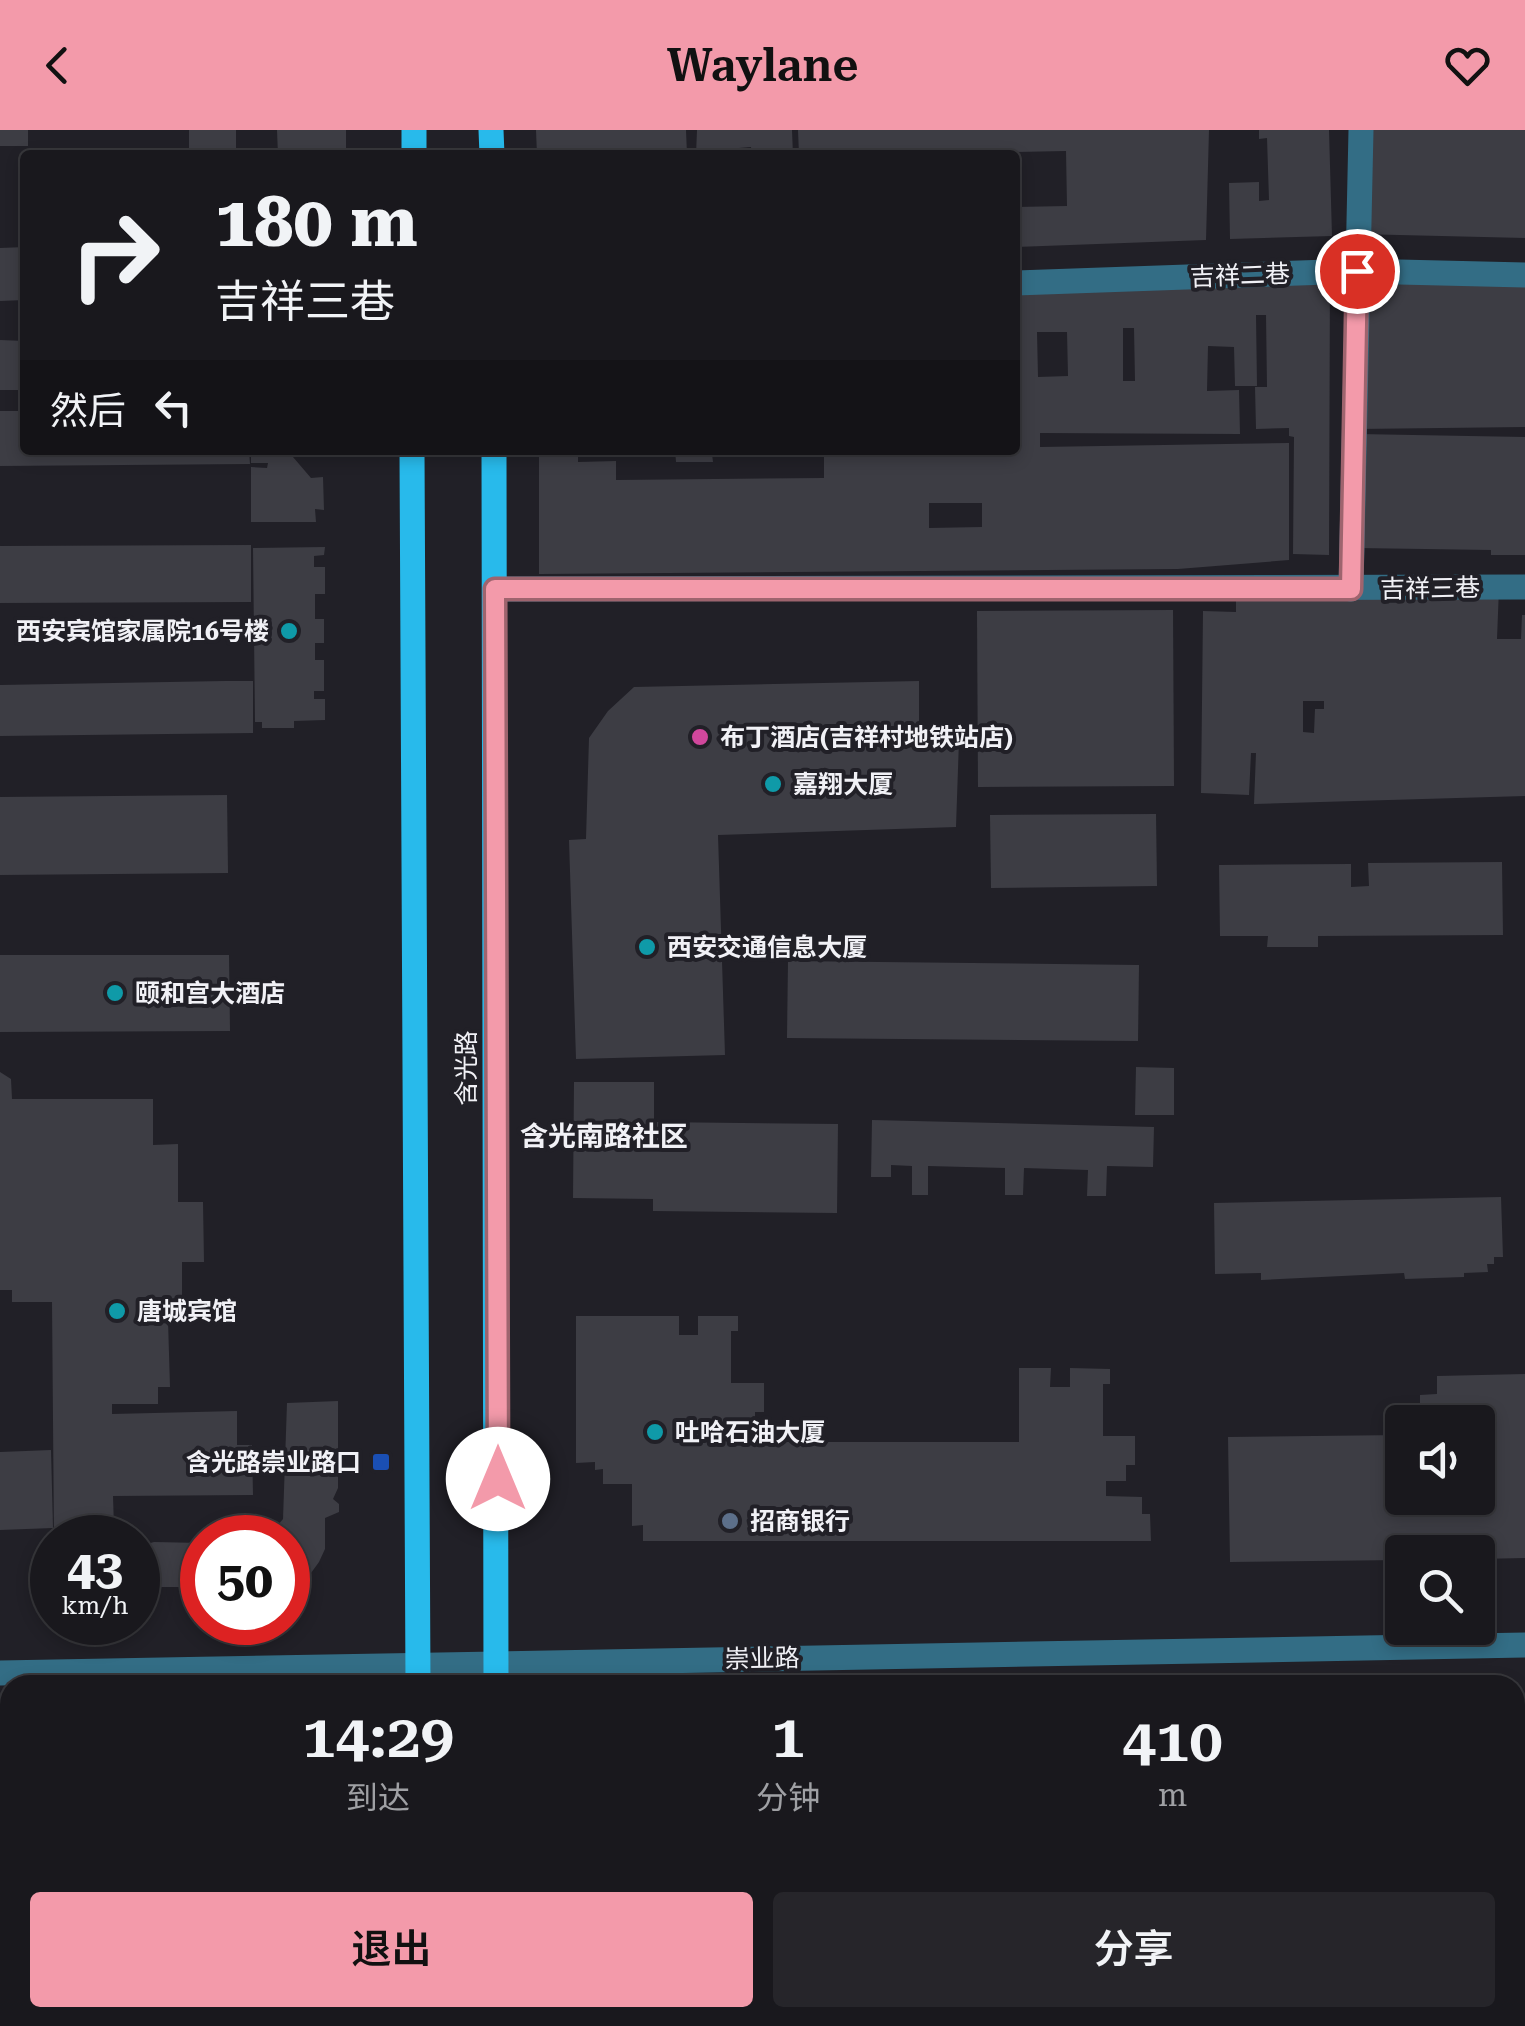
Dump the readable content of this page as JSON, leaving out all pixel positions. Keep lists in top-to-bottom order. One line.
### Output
{"streets":{"main road":["含光路"],"street":["吉祥二巷","吉祥三巷","崇业路"]},"crossings":[["吉祥三巷","含光路"],["含光路","崇业路"]],"districts":["含光南路社区"],"places":{"other":["西安宾馆家属院16号楼","布丁酒店(吉祥村地铁站店)","嘉翔大厦","西安交通信息大厦","颐和宫大酒店","唐城宾馆","吐哈石油大厦","招商银行"],"transit":["含光路崇业路口"]},"page":{"header":"Waylane","turn":["180 m","吉祥三巷"],"then":"然后","speed":"43 km/h","limit":"50","eta":["14:29","到达","1","分钟","410","m"],"buttons":["退出","分享"]}}
